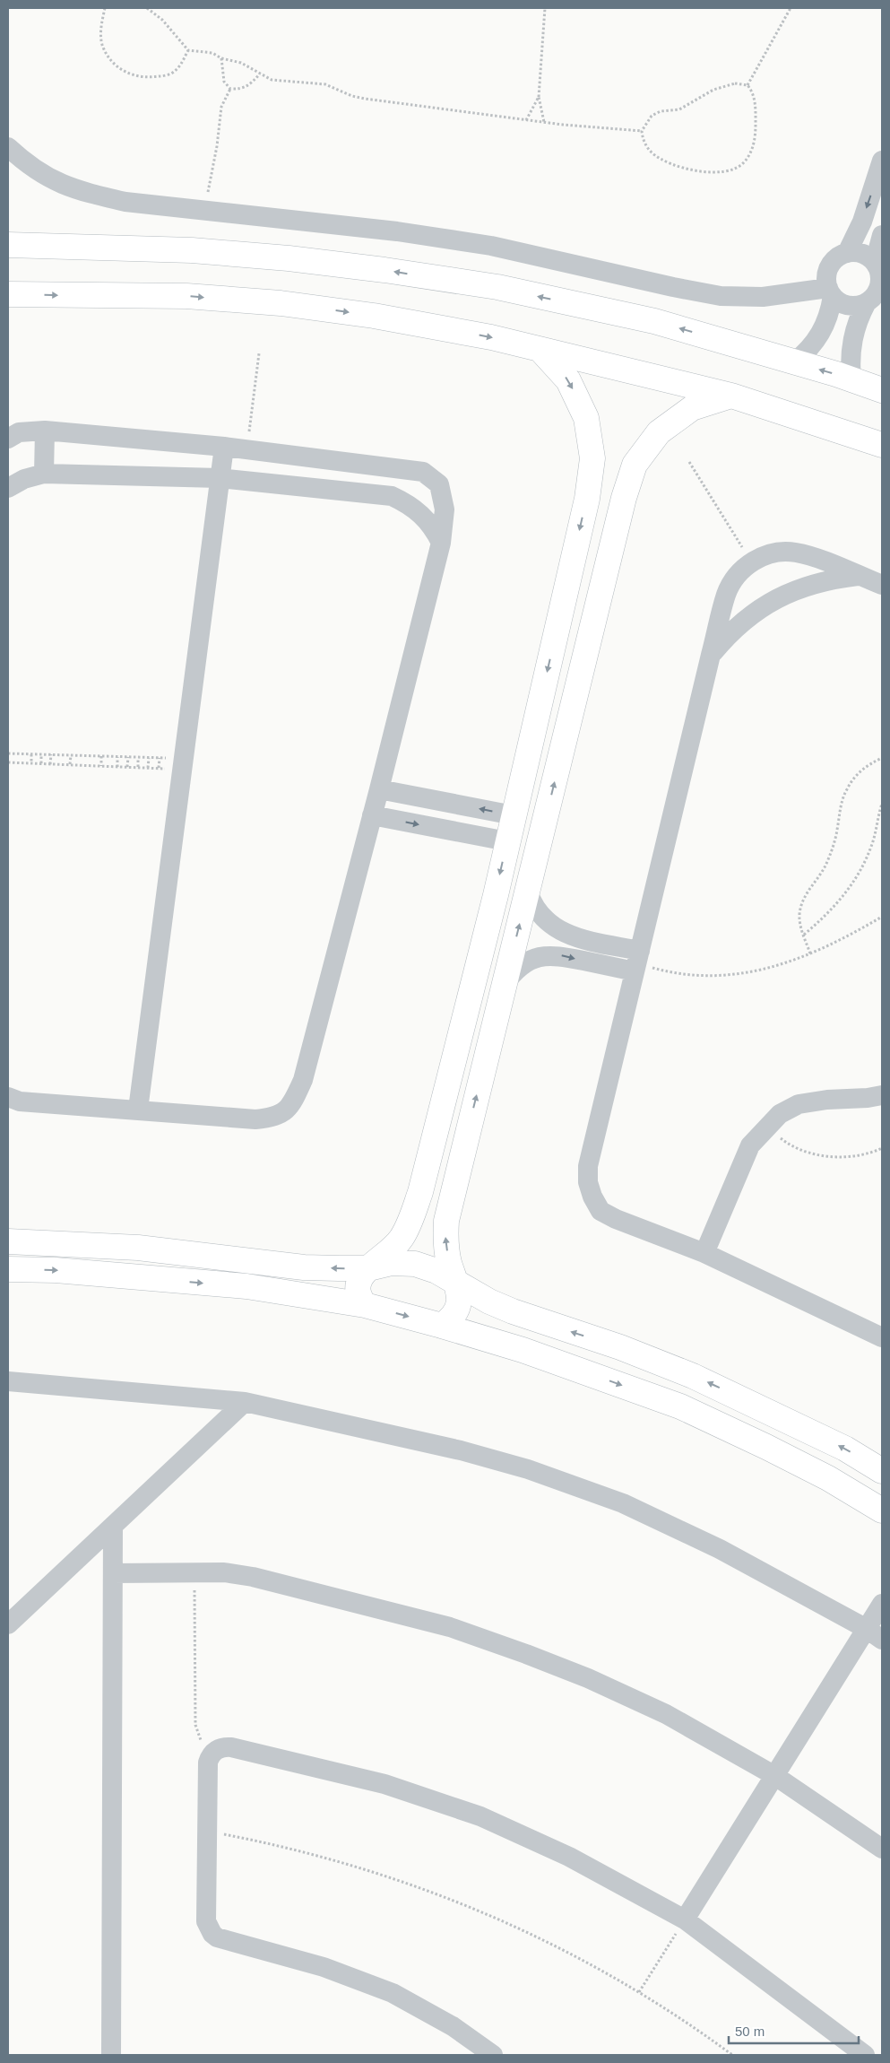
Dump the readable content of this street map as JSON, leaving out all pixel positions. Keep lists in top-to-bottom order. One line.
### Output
{"scale_bar":"50 m"}
